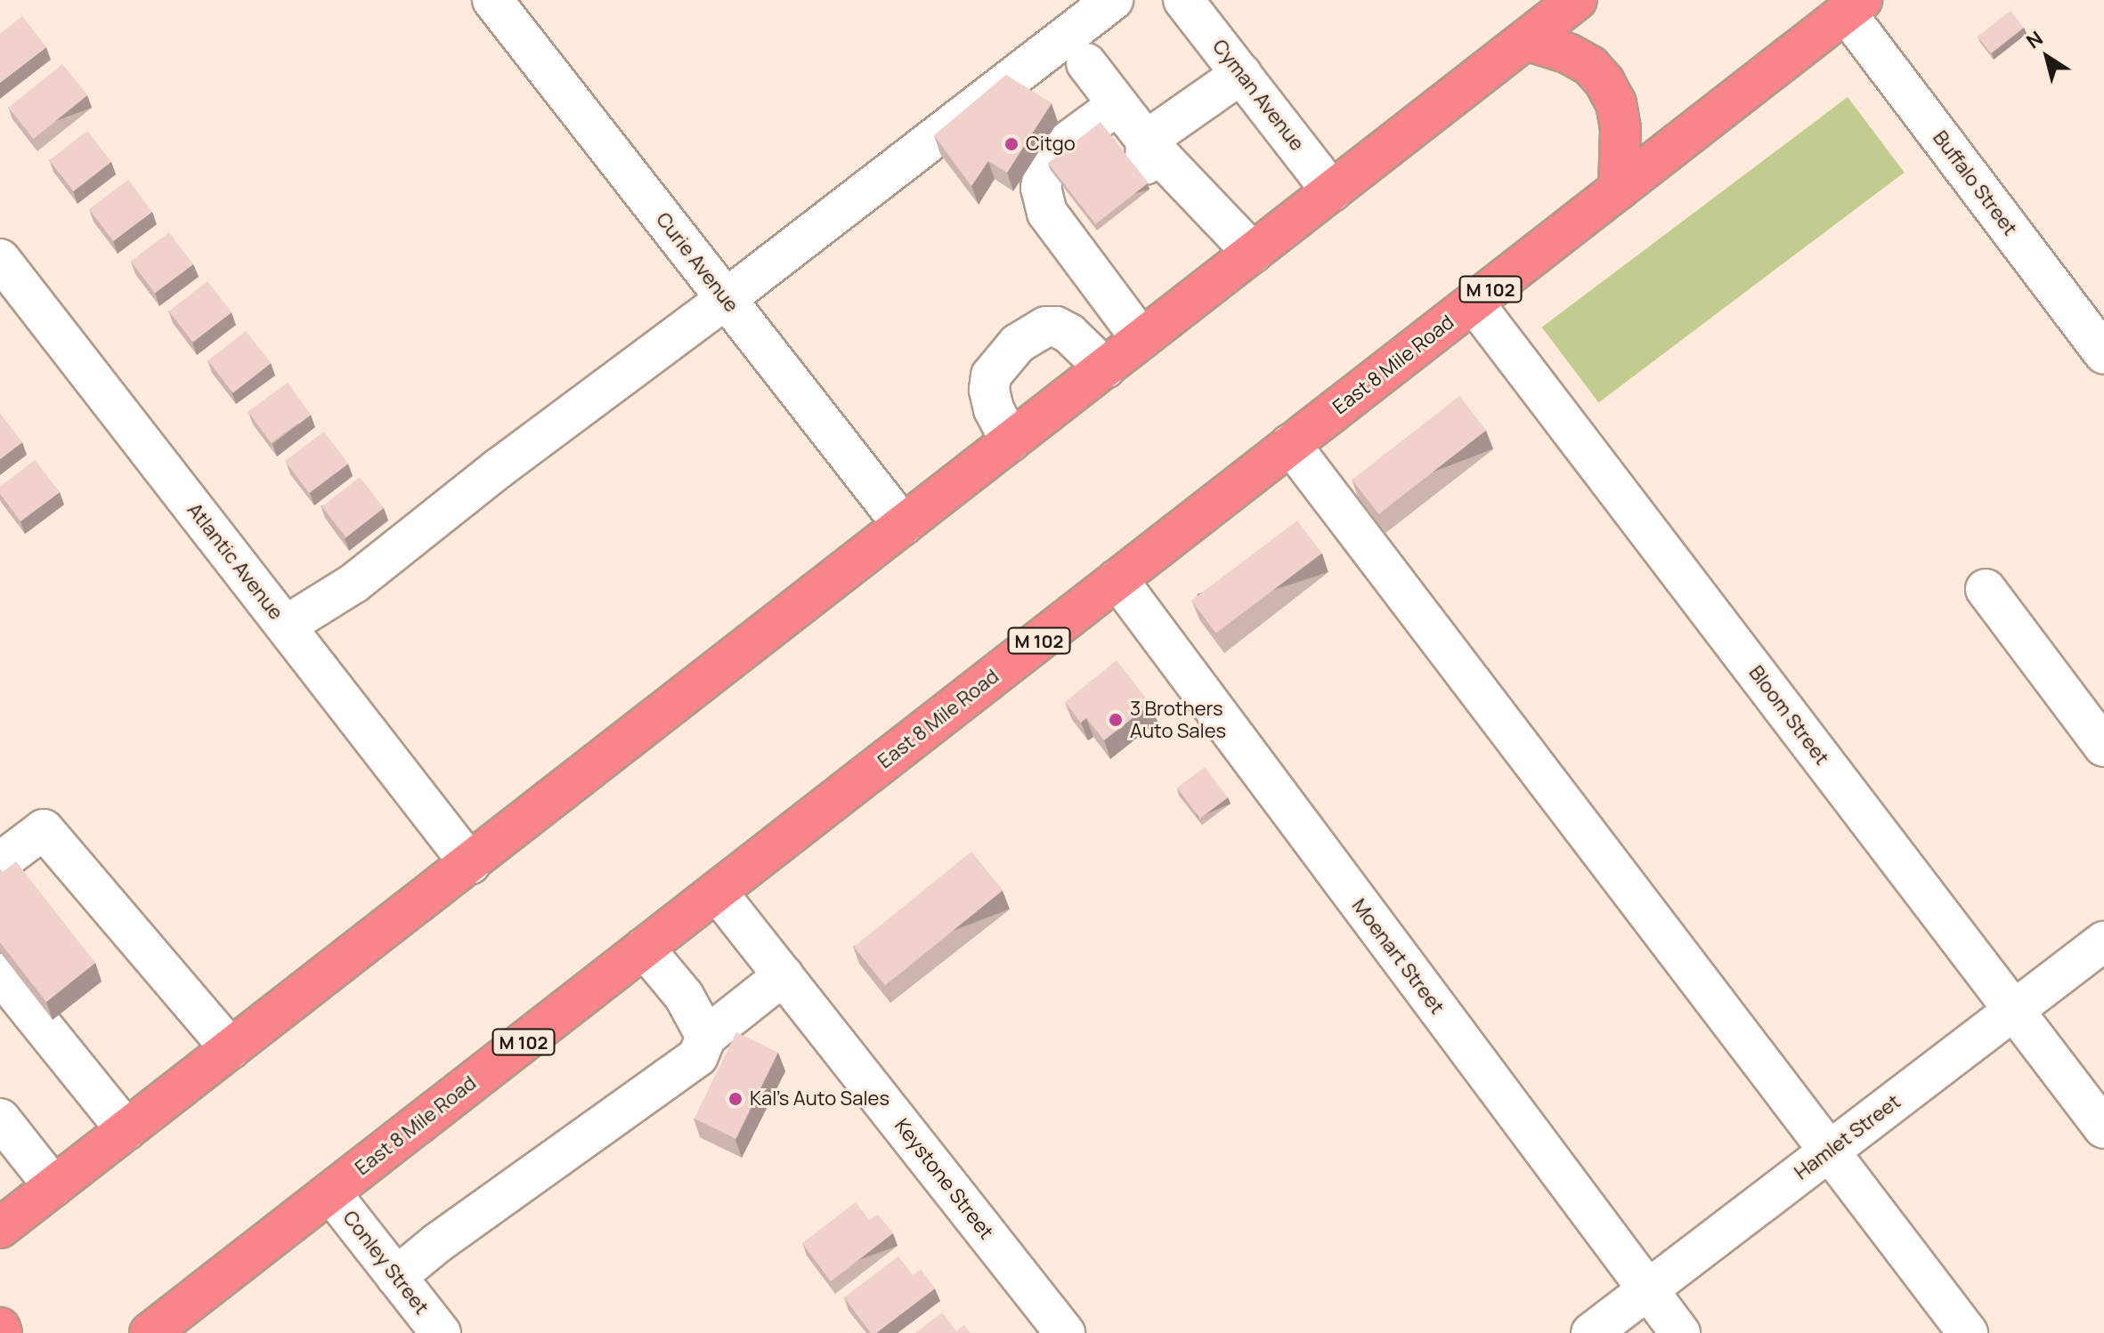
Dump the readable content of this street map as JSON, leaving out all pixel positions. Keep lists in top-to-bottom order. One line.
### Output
{"streets":{"highway":["M 102","East 8 Mile Road"],"street":["Cyman Avenue","Buffalo Street","Curie Avenue","Atlantic Avenue","Bloom Street","Moenart Street","Hamlet Street","Keystone Street","Conley Street"]},"crossings":[["Buffalo Street","East 8 Mile Road"],["East 8 Mile Road","Bloom Street"],["East 8 Mile Road","Moenart Street"],["East 8 Mile Road","Keystone Street"],["East 8 Mile Road","Conley Street"],["Bloom Street","Hamlet Street"],["Moenart Street","Hamlet Street"]],"places":["Citgo","3 Brothers Auto Sales","Kal's Auto Sales"],"north":"top left"}
